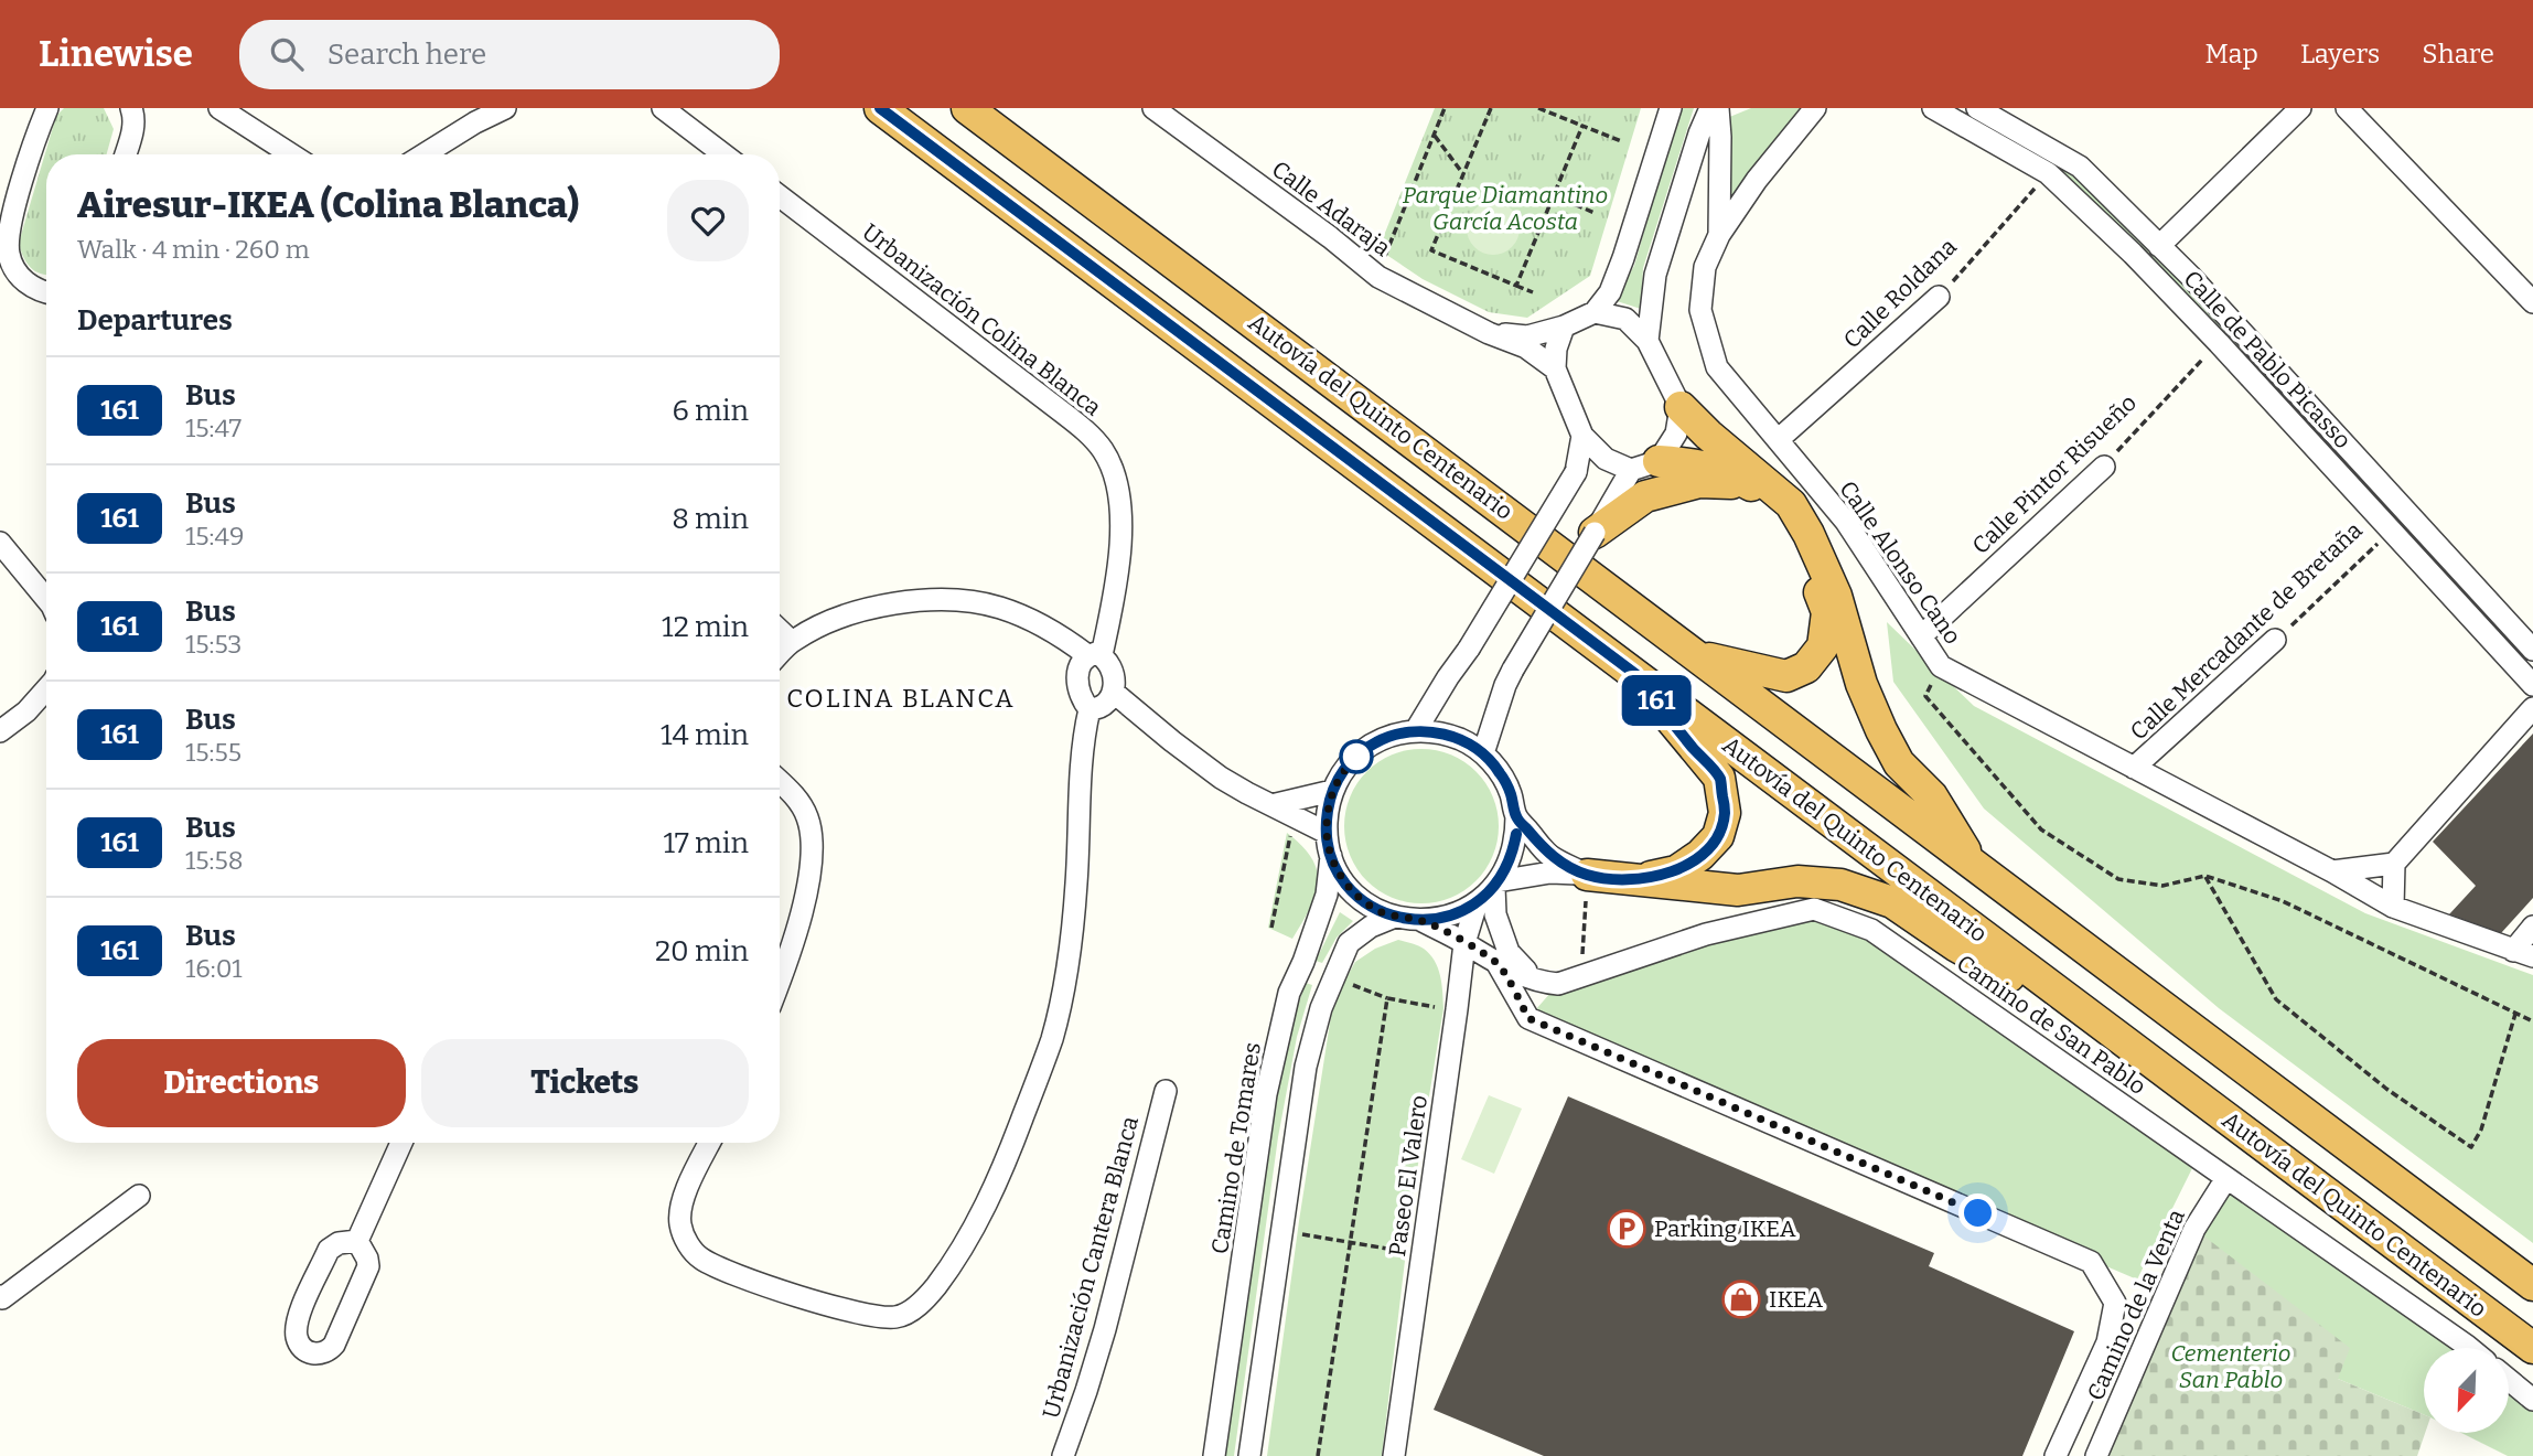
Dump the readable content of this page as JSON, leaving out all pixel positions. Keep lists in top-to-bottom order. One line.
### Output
{"streets":{"highway":["Autovía del Quinto Centenario"],"street":["Calle Adaraja","Calle Roldana","Urbanización Colina Blanca","Calle de Pablo Picasso","Calle Pintor Risueño","Calle Alonso Cano","Calle Mercadante de Bretaña","Camino de San Pablo","Camino de Tomares","Paseo El Valero","Urbanización Cantera Blanca","Camino de la Venta"]},"crossings":[["Calle Roldana","Calle de Pablo Picasso"],["Calle Roldana","Calle Alonso Cano"],["Calle de Pablo Picasso","Calle Pintor Risueño"],["Calle de Pablo Picasso","Calle Mercadante de Bretaña"],["Calle Pintor Risueño","Calle Alonso Cano"],["Calle Alonso Cano","Calle Mercadante de Bretaña"],["Camino de San Pablo","Camino de Tomares"],["Camino de San Pablo","Paseo El Valero"],["Camino de San Pablo","Camino de la Venta"],["Camino de Tomares","Paseo El Valero"]],"districts":["COLINA BLANCA"],"parks":["Parque Diamantino García Acosta","Cementerio San Pablo"],"places":{"parking":["Parking IKEA"],"shop":["IKEA"]},"lines":["bus line 161"],"north":"bottom left","page":{"header":"Linewise","search":"Search here","nav":["Map","Layers","Share"],"on_map":"161","heading":[["Airesur-IKEA (Colina Blanca)","Walk · 4 min · 260 m"],"Departures"],"list":[{"mark":"161","name":"Bus","note":"15:47","value":"6 min"},{"mark":"161","name":"Bus","note":"15:49","value":"8 min"},{"mark":"161","name":"Bus","note":"15:53","value":"12 min"},{"mark":"161","name":"Bus","note":"15:55","value":"14 min"},{"mark":"161","name":"Bus","note":"15:58","value":"17 min"},{"mark":"161","name":"Bus","note":"16:01","value":"20 min"}],"buttons":["Directions","Tickets"]}}
